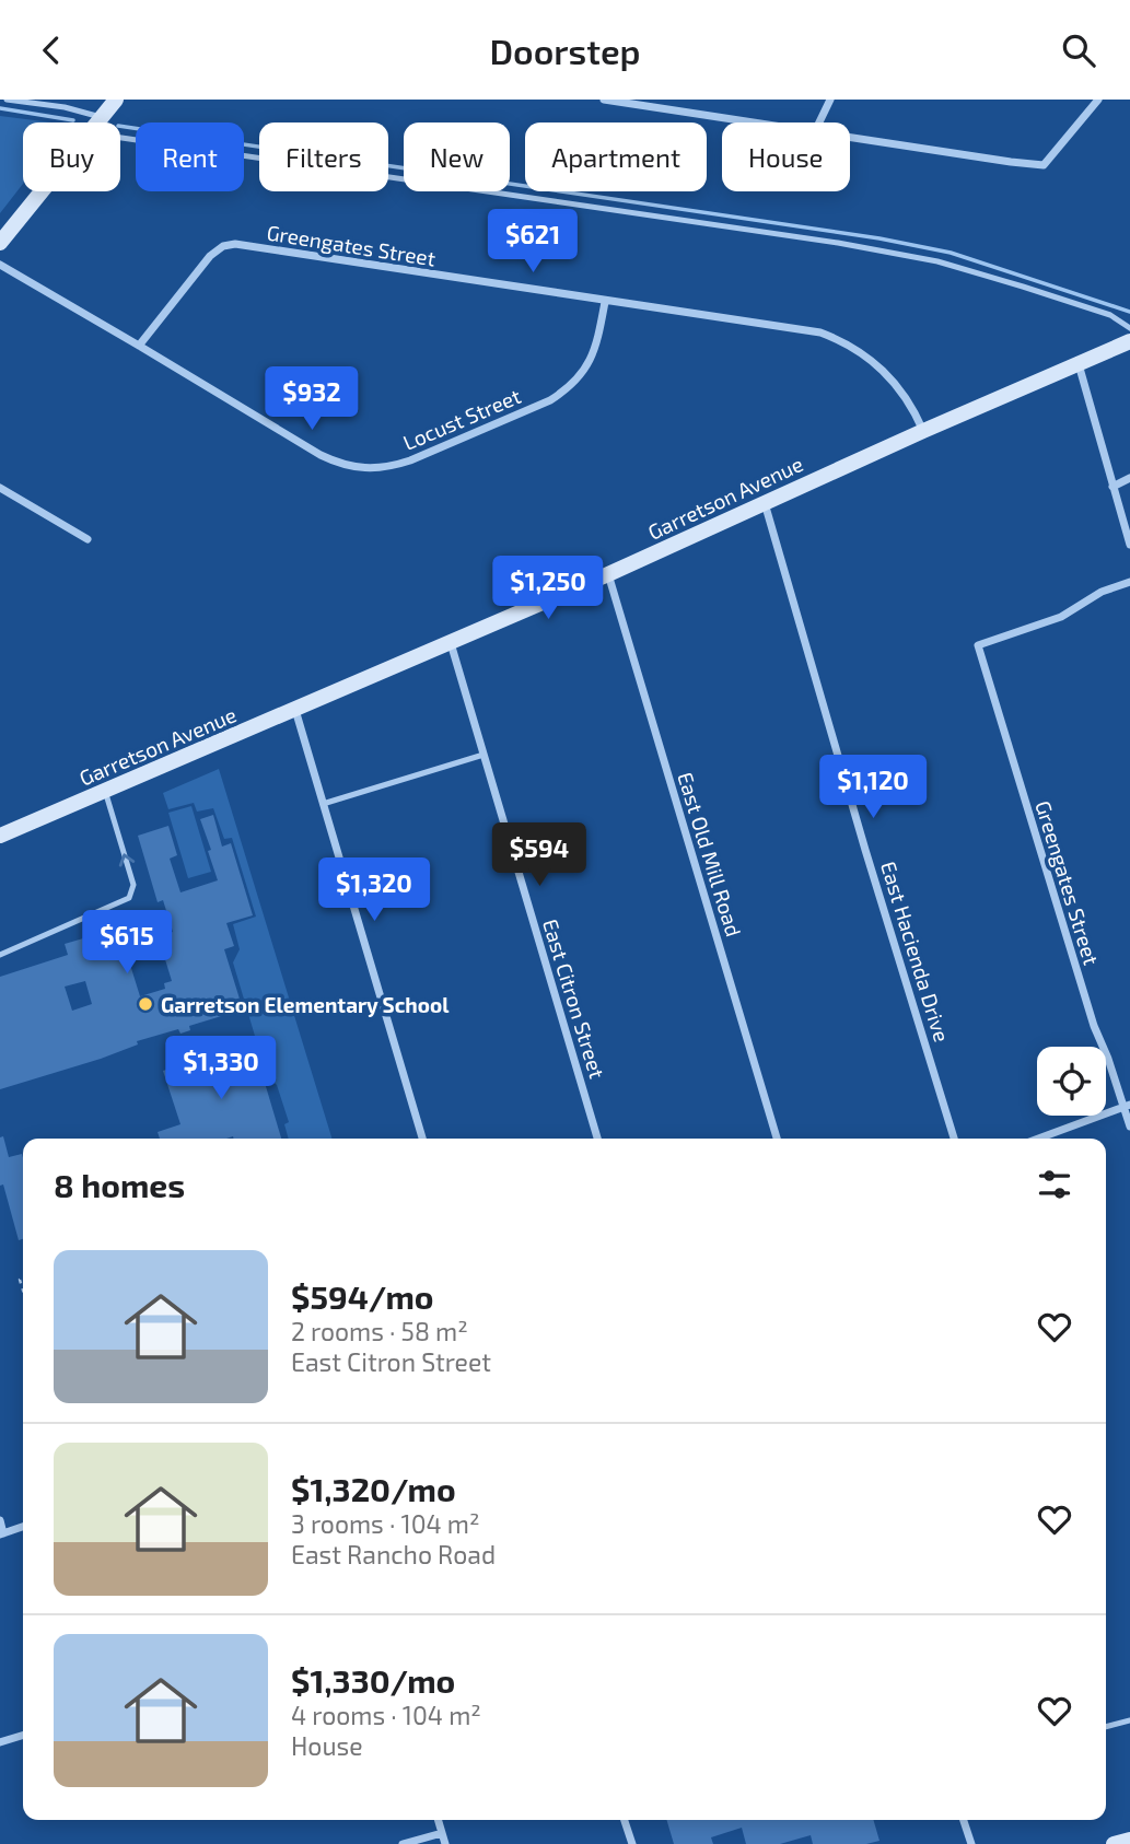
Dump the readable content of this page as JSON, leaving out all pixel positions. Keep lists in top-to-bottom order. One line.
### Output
{"streets":{"street":["Greengates Street","Locust Street","Garretson Avenue","East Old Mill Road","East Hacienda Drive","East Citron Street"]},"crossings":[["Greengates Street","Locust Street"],["Greengates Street","Garretson Avenue"],["Garretson Avenue","East Old Mill Road"],["Garretson Avenue","East Hacienda Drive"],["Garretson Avenue","East Citron Street"]],"places":["Garretson Elementary School"],"page":{"header":"Doorstep","chip":["Buy","Rent","Filters","New","Apartment","House"],"price":["$621","$932","$1,250","$1,120","$594","$1,320","$615","$1,330"],"heading":"8 homes","list":[{"name":"$594/mo","note":"2 rooms · 58 m² · East Citron Street"},{"name":"$1,320/mo","note":"3 rooms · 104 m² · East Rancho Road"},{"name":"$1,330/mo","note":"4 rooms · 104 m² · House"}]}}
